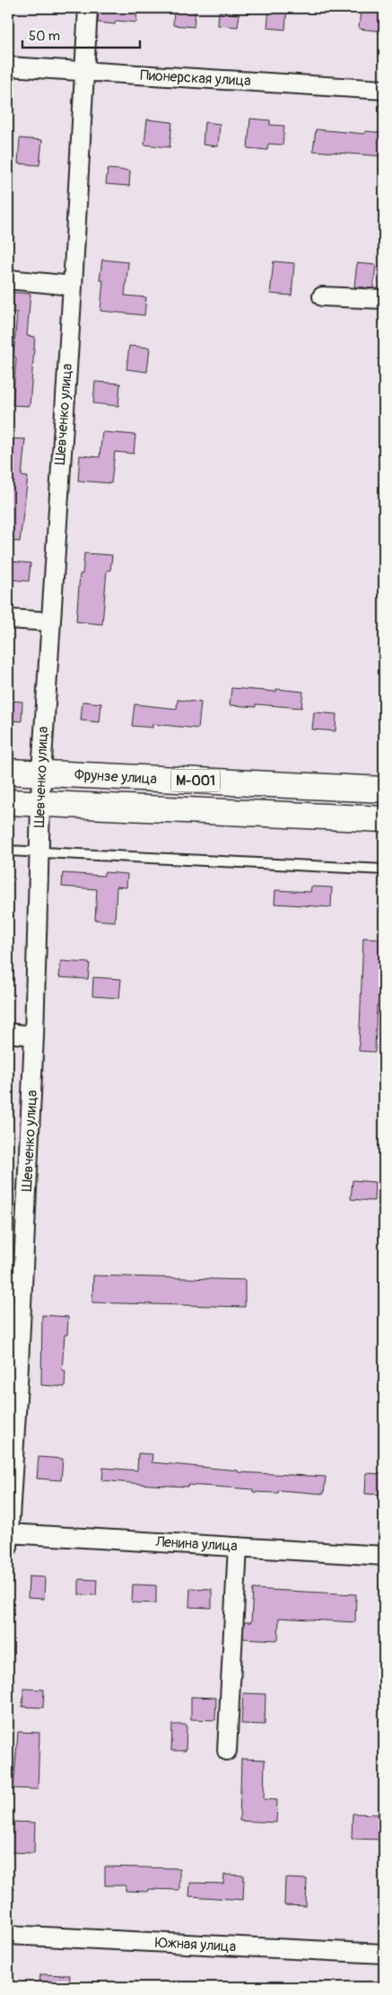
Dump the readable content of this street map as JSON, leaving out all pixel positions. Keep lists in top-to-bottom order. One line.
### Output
{"streets":{"main road":["Фрунзе улица","M-001"],"street":["Пионерская улица","Шевченко улица","Ленина улица","Южная улица"]},"crossings":[["Пионерская улица","Шевченко улица"],["Шевченко улица","Фрунзе улица"],["Шевченко улица","Ленина улица"]],"scale_bar":"50 m"}
